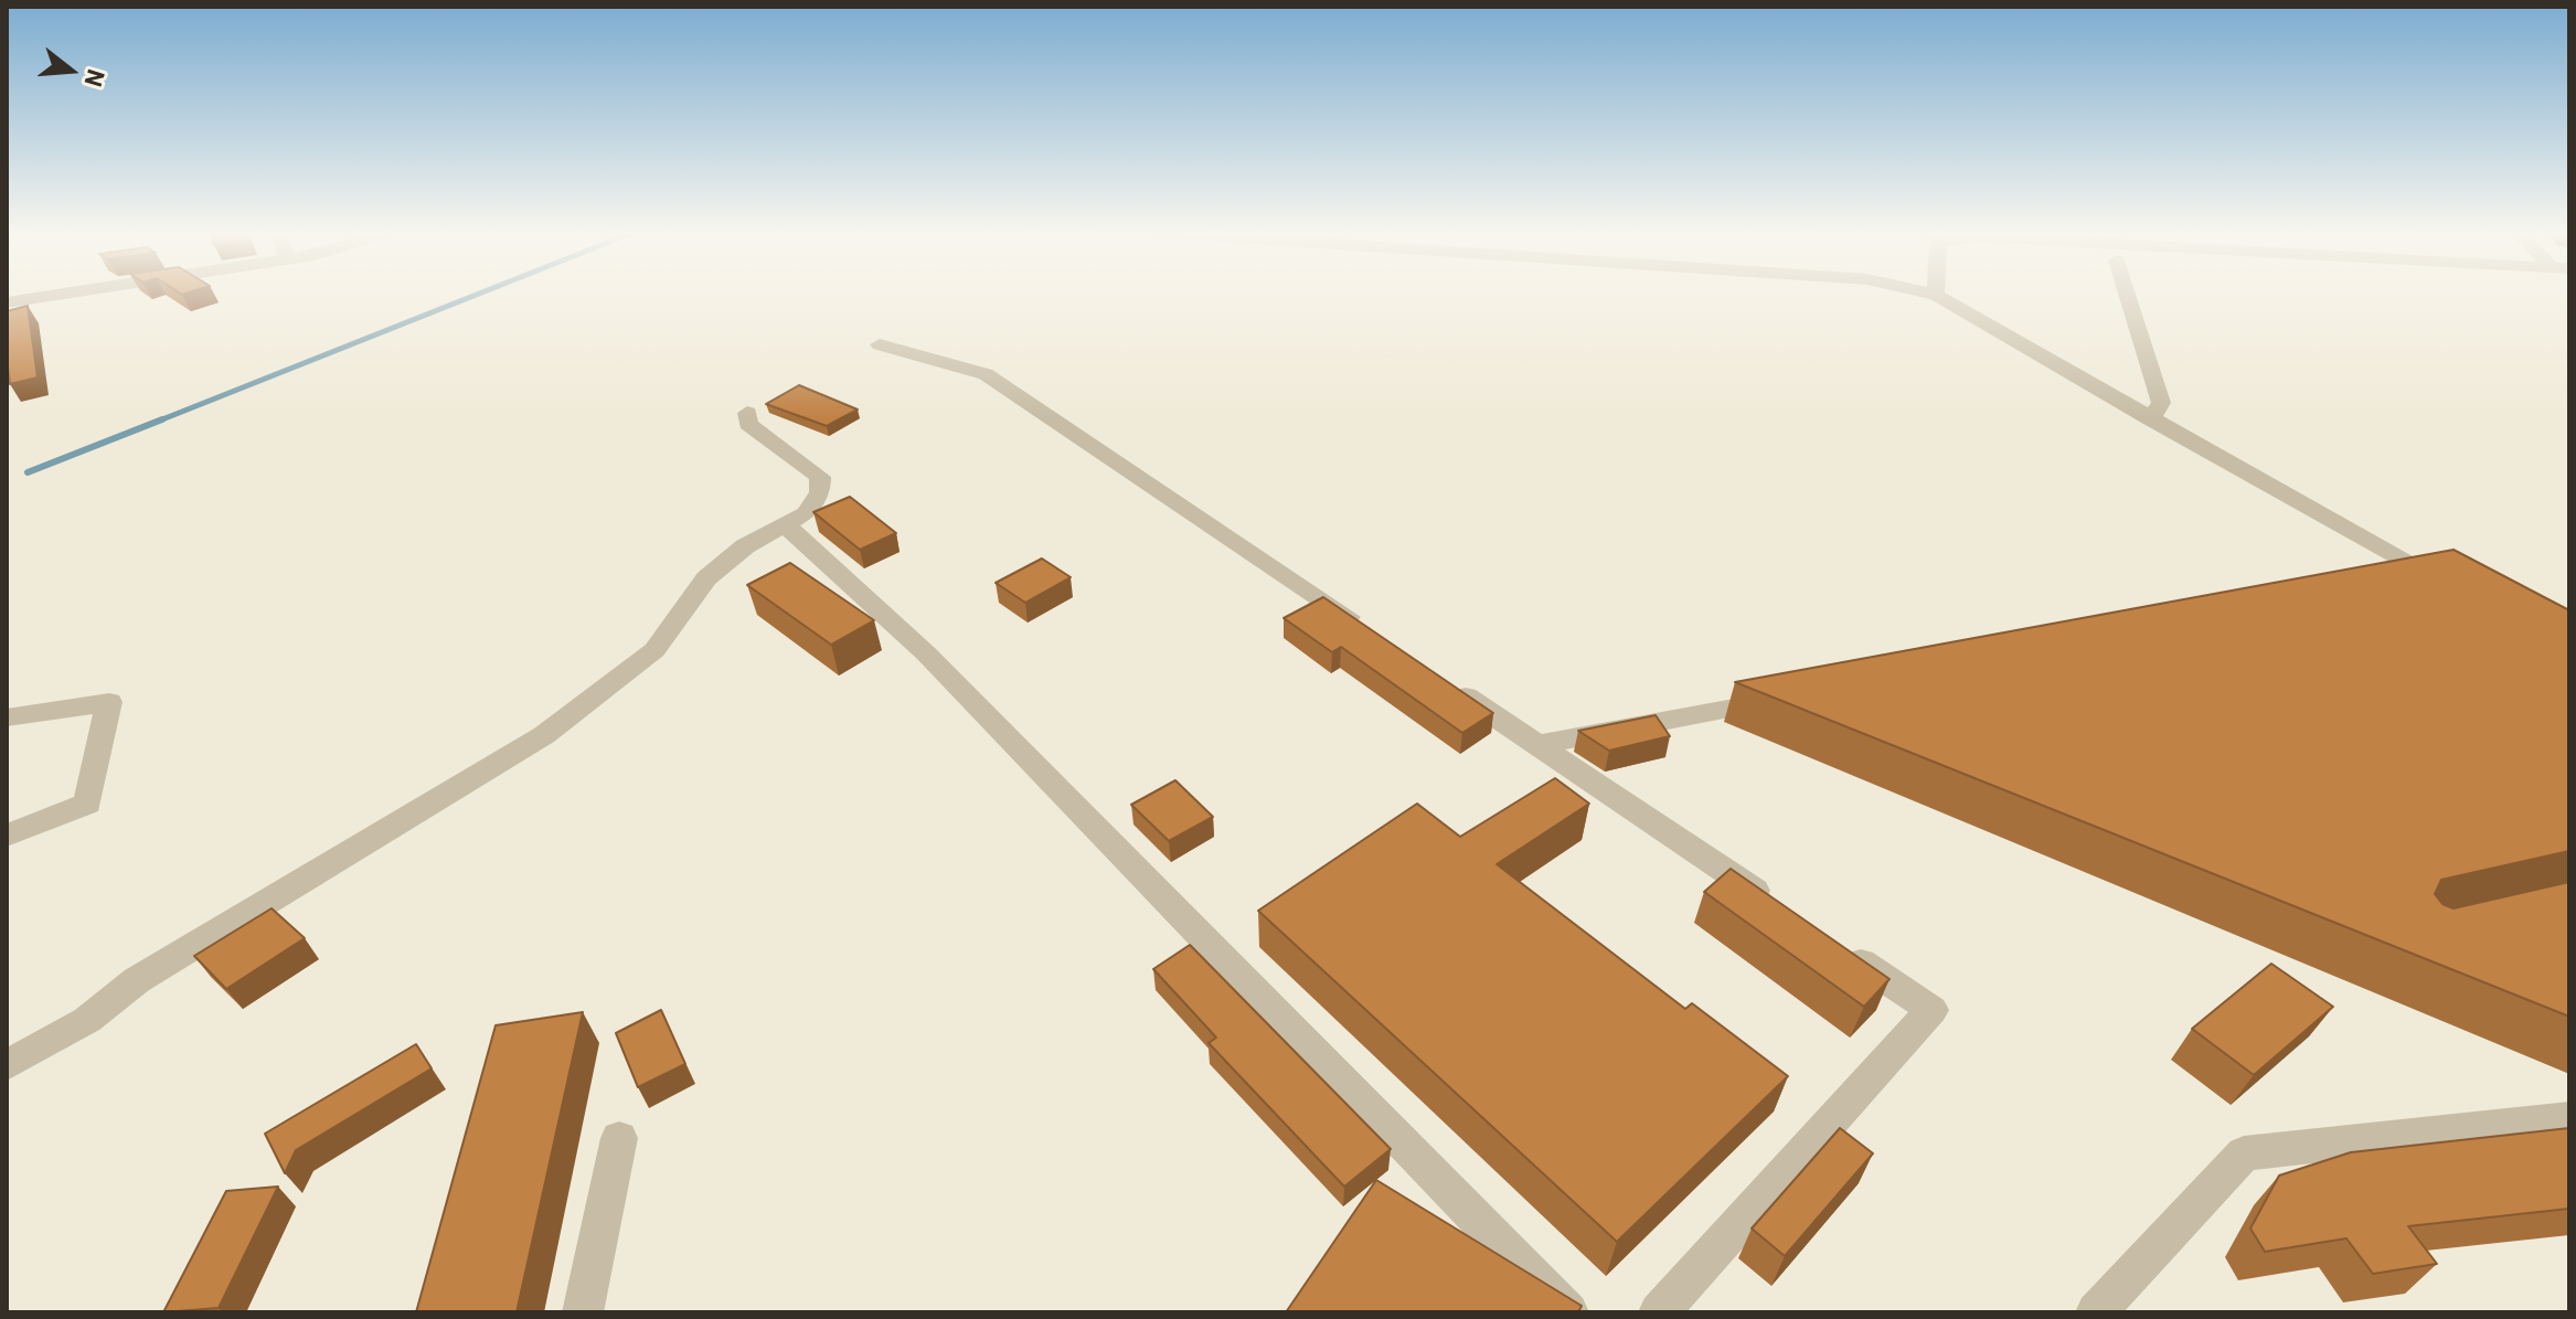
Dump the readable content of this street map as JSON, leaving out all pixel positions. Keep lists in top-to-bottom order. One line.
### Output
{"north":"right"}
